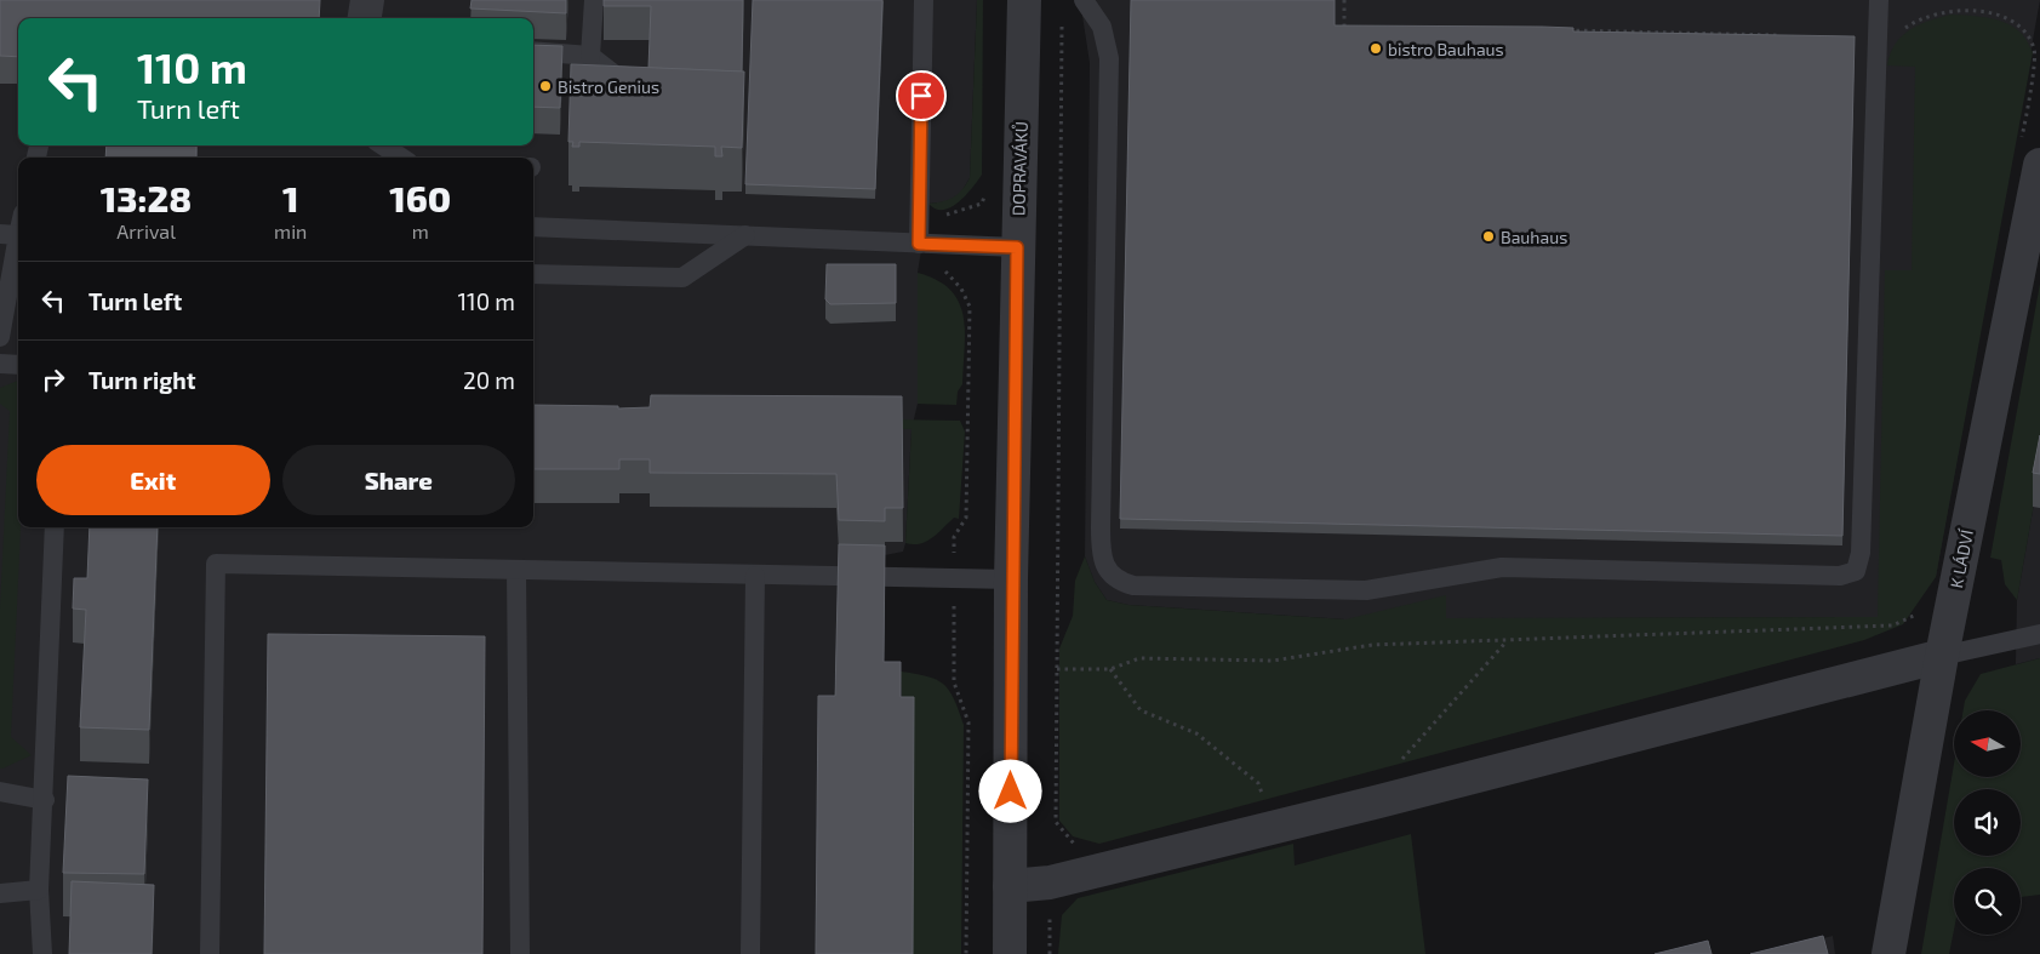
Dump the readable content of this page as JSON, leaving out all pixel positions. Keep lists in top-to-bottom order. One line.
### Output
{"streets":{"street":["DOPRAVÁKŮ","K LÁDVÍ"]},"places":["bistro Bauhaus","Bistro Genius","Bauhaus"],"north":"left","page":{"turn":["110 m","Turn left"],"eta":["13:28","Arrival","1","min","160","m"],"list":[{"name":"Turn left","value":"110 m"},{"name":"Turn right","value":"20 m"}],"buttons":["Exit","Share"]}}
